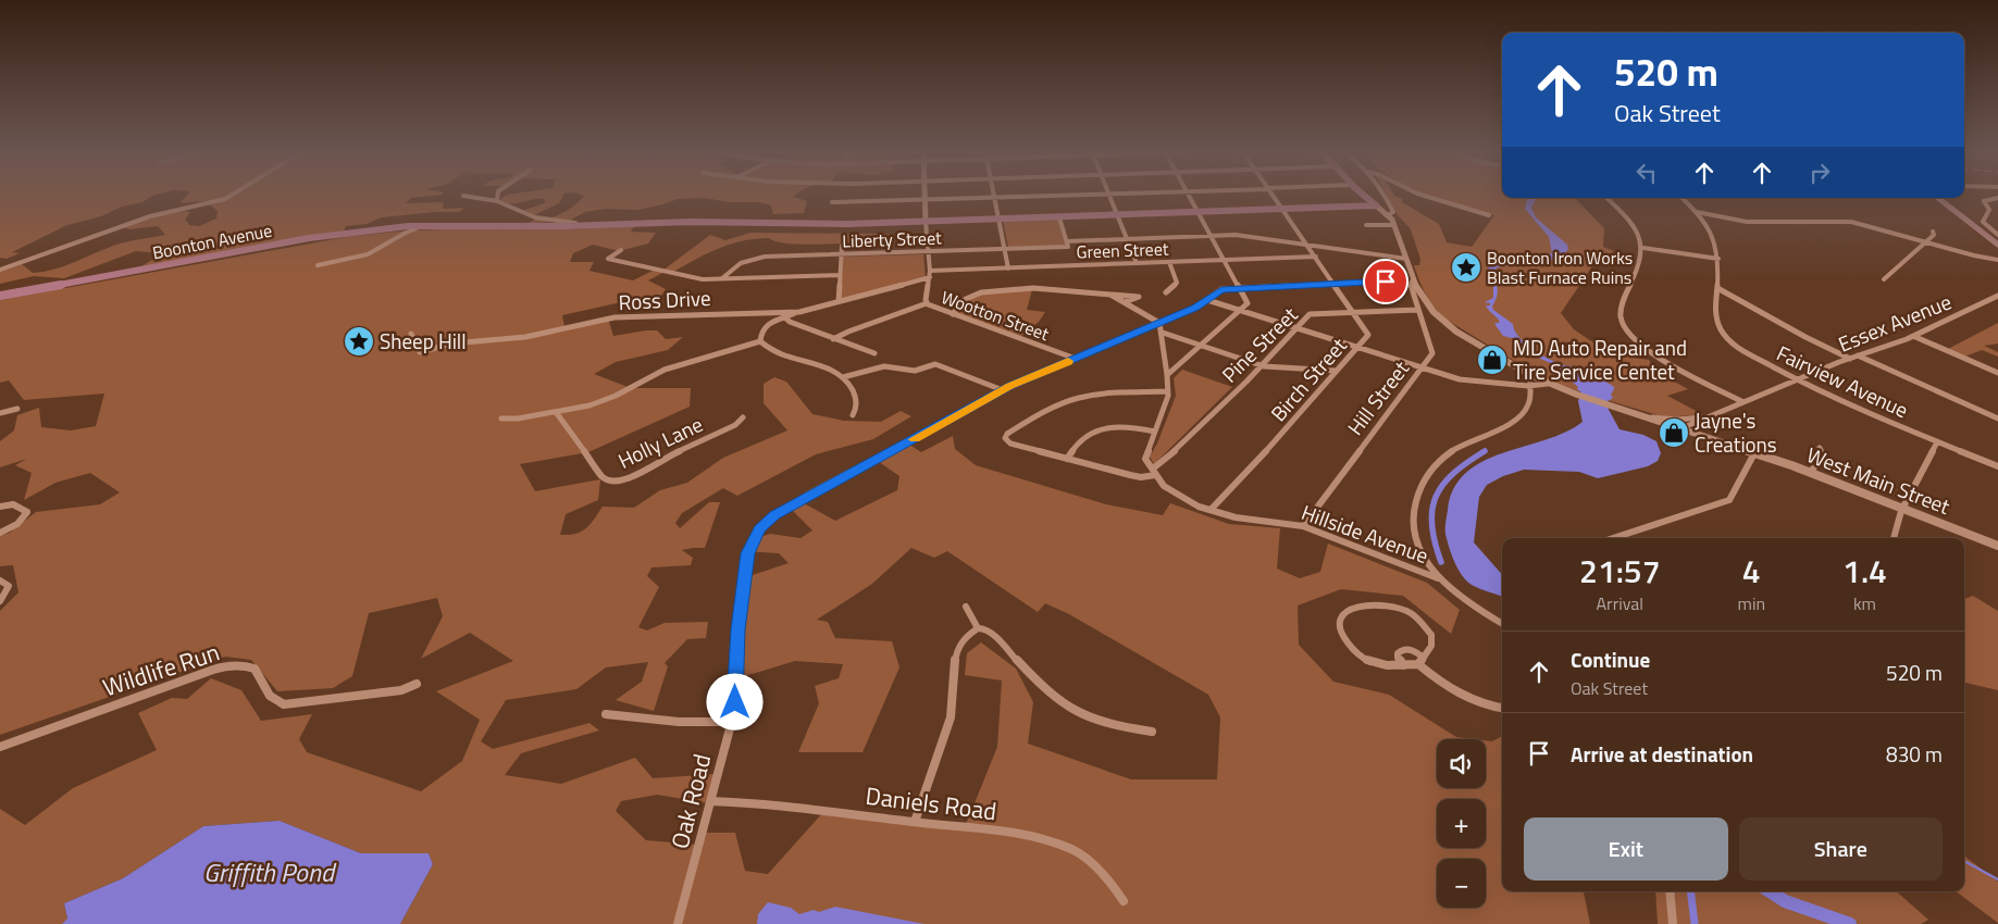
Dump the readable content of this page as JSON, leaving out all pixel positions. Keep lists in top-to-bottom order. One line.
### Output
{"streets":{"main road":["Boonton Avenue"],"street":["Liberty Street","Green Street","Ross Drive","Wootton Street","Essex Avenue","Pine Street","Birch Street","Fairview Avenue","Hill Street","Holly Lane","West Main Street","Hillside Avenue","Wildlife Run","Oak Road","Daniels Road"]},"crossings":[["Liberty Street","Wootton Street"],["Liberty Street","Birch Street"],["Liberty Street","West Main Street"],["Boonton Avenue","Wootton Street"],["Boonton Avenue","Birch Street"],["Boonton Avenue","West Main Street"],["Green Street","Ross Drive"],["Green Street","Wootton Street"],["Green Street","Birch Street"],["Ross Drive","Wootton Street"],["Wootton Street","Oak Road"],["Essex Avenue","Fairview Avenue"],["Essex Avenue","West Main Street"],["Pine Street","Birch Street"],["Pine Street","Hill Street"],["Pine Street","Hillside Avenue"],["Birch Street","Hillside Avenue"],["Birch Street","Oak Road"],["Hill Street","West Main Street"],["Hill Street","Hillside Avenue"],["Oak Road","Daniels Road"]],"water":["Griffith Pond"],"places":{"place":["Boonton Iron Works Blast Furnace Ruins","Sheep Hill"],"shop":["MD Auto Repair and Tire Service Centet","Jayne's Creations"]},"page":{"turn":["520 m","Oak Street"],"eta":["21:57","Arrival","4","min","1.4","km"],"list":[{"name":"Continue","note":"Oak Street","value":"520 m"},{"name":"Arrive at destination","value":"830 m"}],"map_buttons":["+","−"],"buttons":["Exit","Share"]}}
